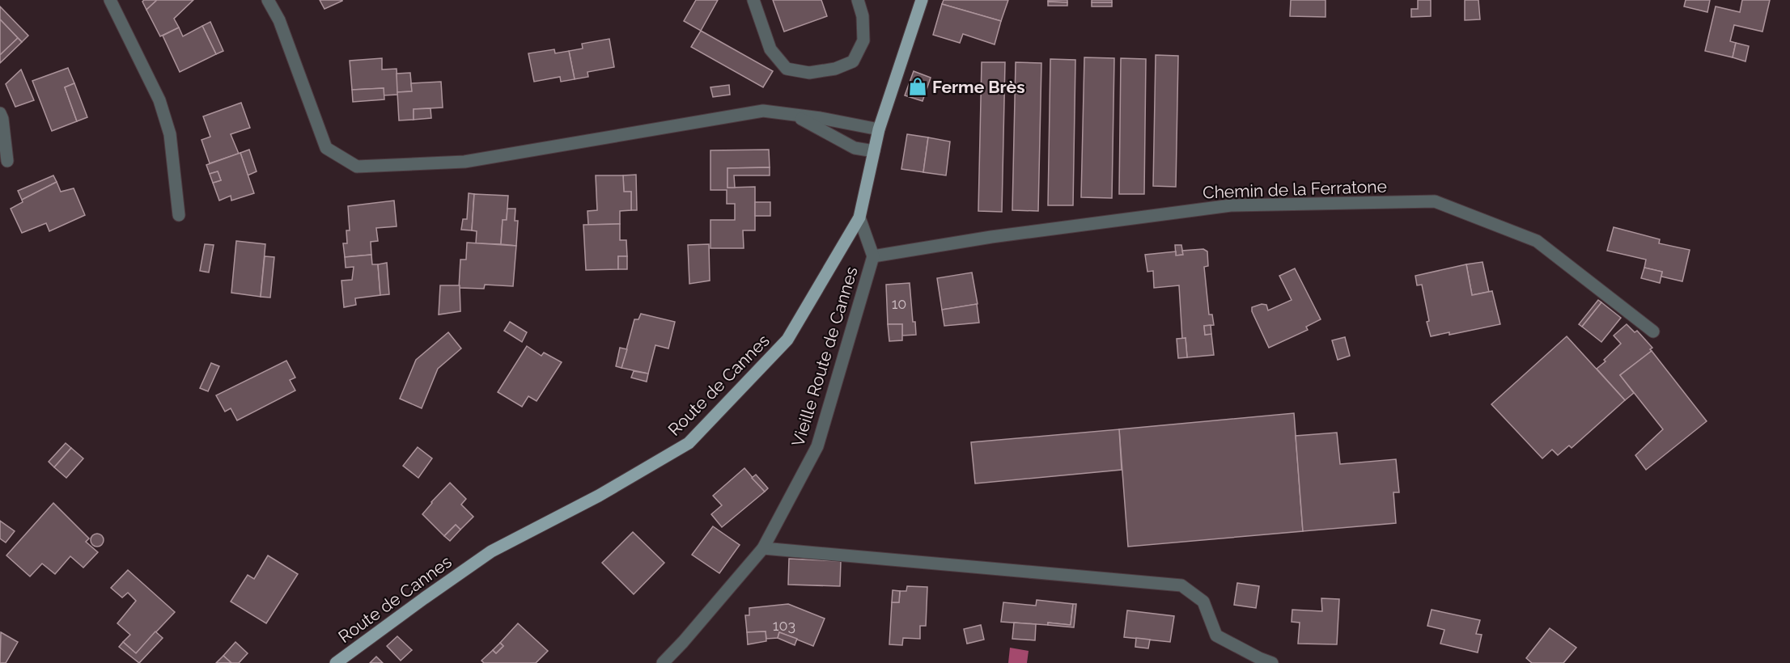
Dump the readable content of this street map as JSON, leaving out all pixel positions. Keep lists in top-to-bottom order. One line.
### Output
{"streets":{"main road":["Route de Cannes"],"street":["Chemin de la Ferratone","Vieille Route de Cannes"]},"crossings":[["Chemin de la Ferratone","Vieille Route de Cannes"],["Vieille Route de Cannes","Route de Cannes"]],"places":{"shop":["Ferme Brès"]},"house_numbers":["10","103"]}
